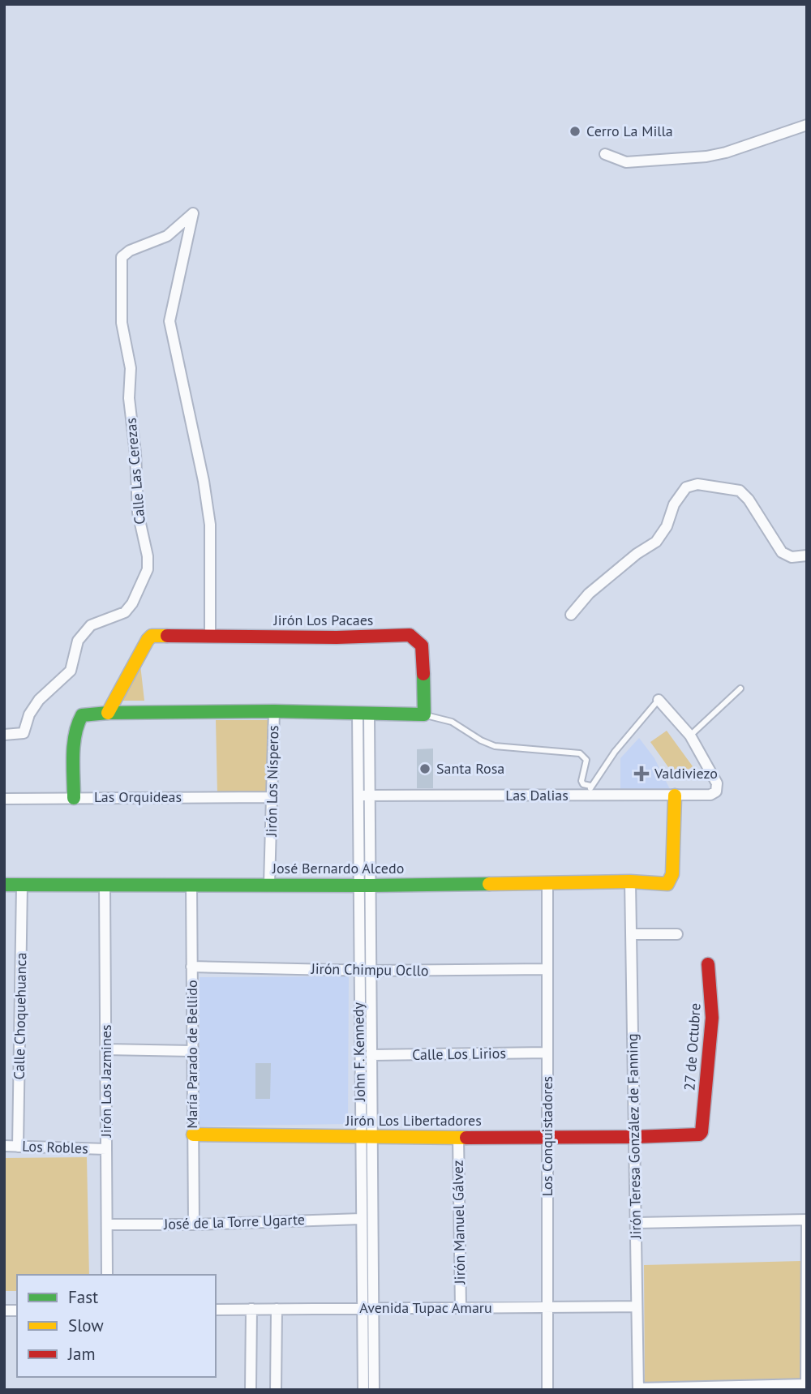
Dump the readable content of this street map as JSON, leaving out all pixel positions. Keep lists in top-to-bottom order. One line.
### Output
{"streets":{"street":["Calle Las Cerezas","Jirón Los Pacaes","Jirón Los Nísperos","Las Dalias","Las Orquideas","José Bernardo Alcedo","Jirón Chimpu Ocllo","Calle Choquehuanca","27 de Octubre","John F. Kennedy","María Parado de Bellido","Calle Los Lirios","Jirón Los Jazmines","Jirón Los Libertadores","Los Conquistadores","Jirón Teresa González de Fanning","Los Robles","José de la Torre Ugarte","Jirón Manuel Gálvez","Avenida Tupac Amaru"]},"crossings":[["Calle Las Cerezas","Jirón Los Pacaes"],["Jirón Los Nísperos","Las Orquideas"],["Jirón Los Nísperos","José Bernardo Alcedo"],["Las Dalias","José Bernardo Alcedo"],["Las Dalias","John F. Kennedy"],["José Bernardo Alcedo","Calle Choquehuanca"],["José Bernardo Alcedo","John F. Kennedy"],["José Bernardo Alcedo","María Parado de Bellido"],["José Bernardo Alcedo","Jirón Los Jazmines"],["José Bernardo Alcedo","Los Conquistadores"],["José Bernardo Alcedo","Jirón Teresa González de Fanning"],["Jirón Chimpu Ocllo","John F. Kennedy"],["Jirón Chimpu Ocllo","María Parado de Bellido"],["Jirón Chimpu Ocllo","Los Conquistadores"],["Calle Choquehuanca","Los Robles"],["27 de Octubre","Jirón Los Libertadores"],["John F. Kennedy","Calle Los Lirios"],["John F. Kennedy","Jirón Los Libertadores"],["John F. Kennedy","José de la Torre Ugarte"],["John F. Kennedy","Avenida Tupac Amaru"],["María Parado de Bellido","Jirón Los Libertadores"],["María Parado de Bellido","José de la Torre Ugarte"],["Calle Los Lirios","Los Conquistadores"],["Jirón Los Jazmines","Los Robles"],["Jirón Los Jazmines","José de la Torre Ugarte"],["Jirón Los Libertadores","Los Conquistadores"],["Jirón Los Libertadores","Jirón Teresa González de Fanning"],["Jirón Los Libertadores","Jirón Manuel Gálvez"],["Los Conquistadores","Avenida Tupac Amaru"],["Jirón Teresa González de Fanning","Avenida Tupac Amaru"],["Jirón Manuel Gálvez","Avenida Tupac Amaru"]],"places":{"other":["Cerro La Milla","Santa Rosa"],"health":["Valdiviezo"]},"legend":["Fast","Slow","Jam"]}
